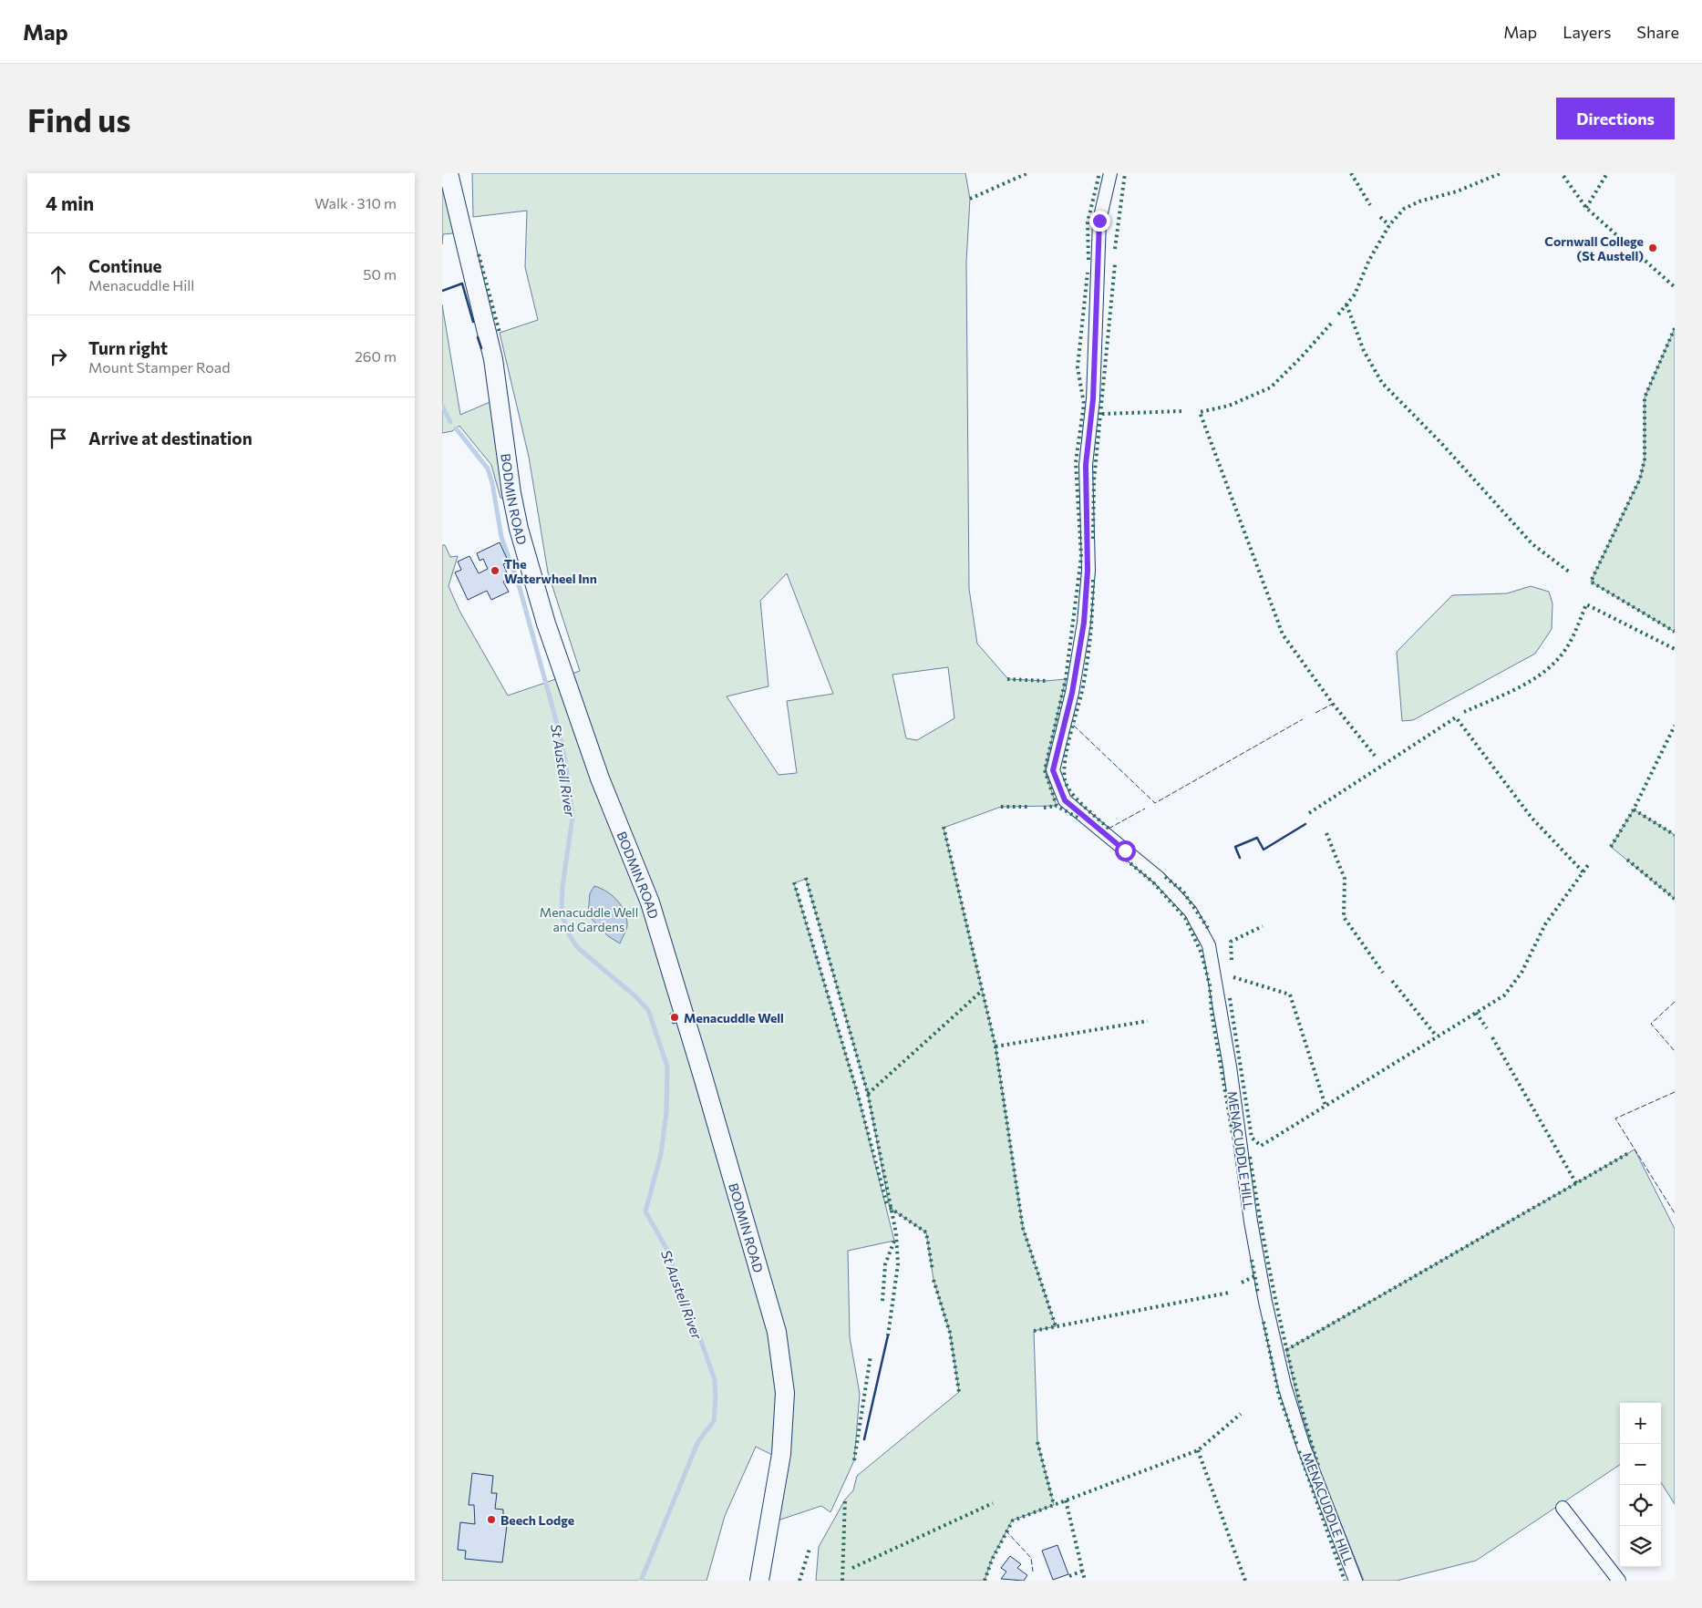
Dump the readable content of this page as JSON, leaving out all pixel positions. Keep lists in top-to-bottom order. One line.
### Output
{"streets":{"main road":["BODMIN ROAD"],"street":["MENACUDDLE HILL"]},"water":["St Austell River"],"parks":["Menacuddle Well and Gardens"],"places":["Cornwall College (St Austell)","The Waterwheel Inn","Menacuddle Well","Beech Lodge"],"page":{"header":"Map","nav":["Map","Layers","Share"],"buttons":"Directions","title":"Find us","heading":["4 min","Walk · 310 m"],"list":[["Continue","Menacuddle Hill","50 m"],["Turn right","Mount Stamper Road","260 m"],"Arrive at destination"],"map_buttons":["+","−"]}}
